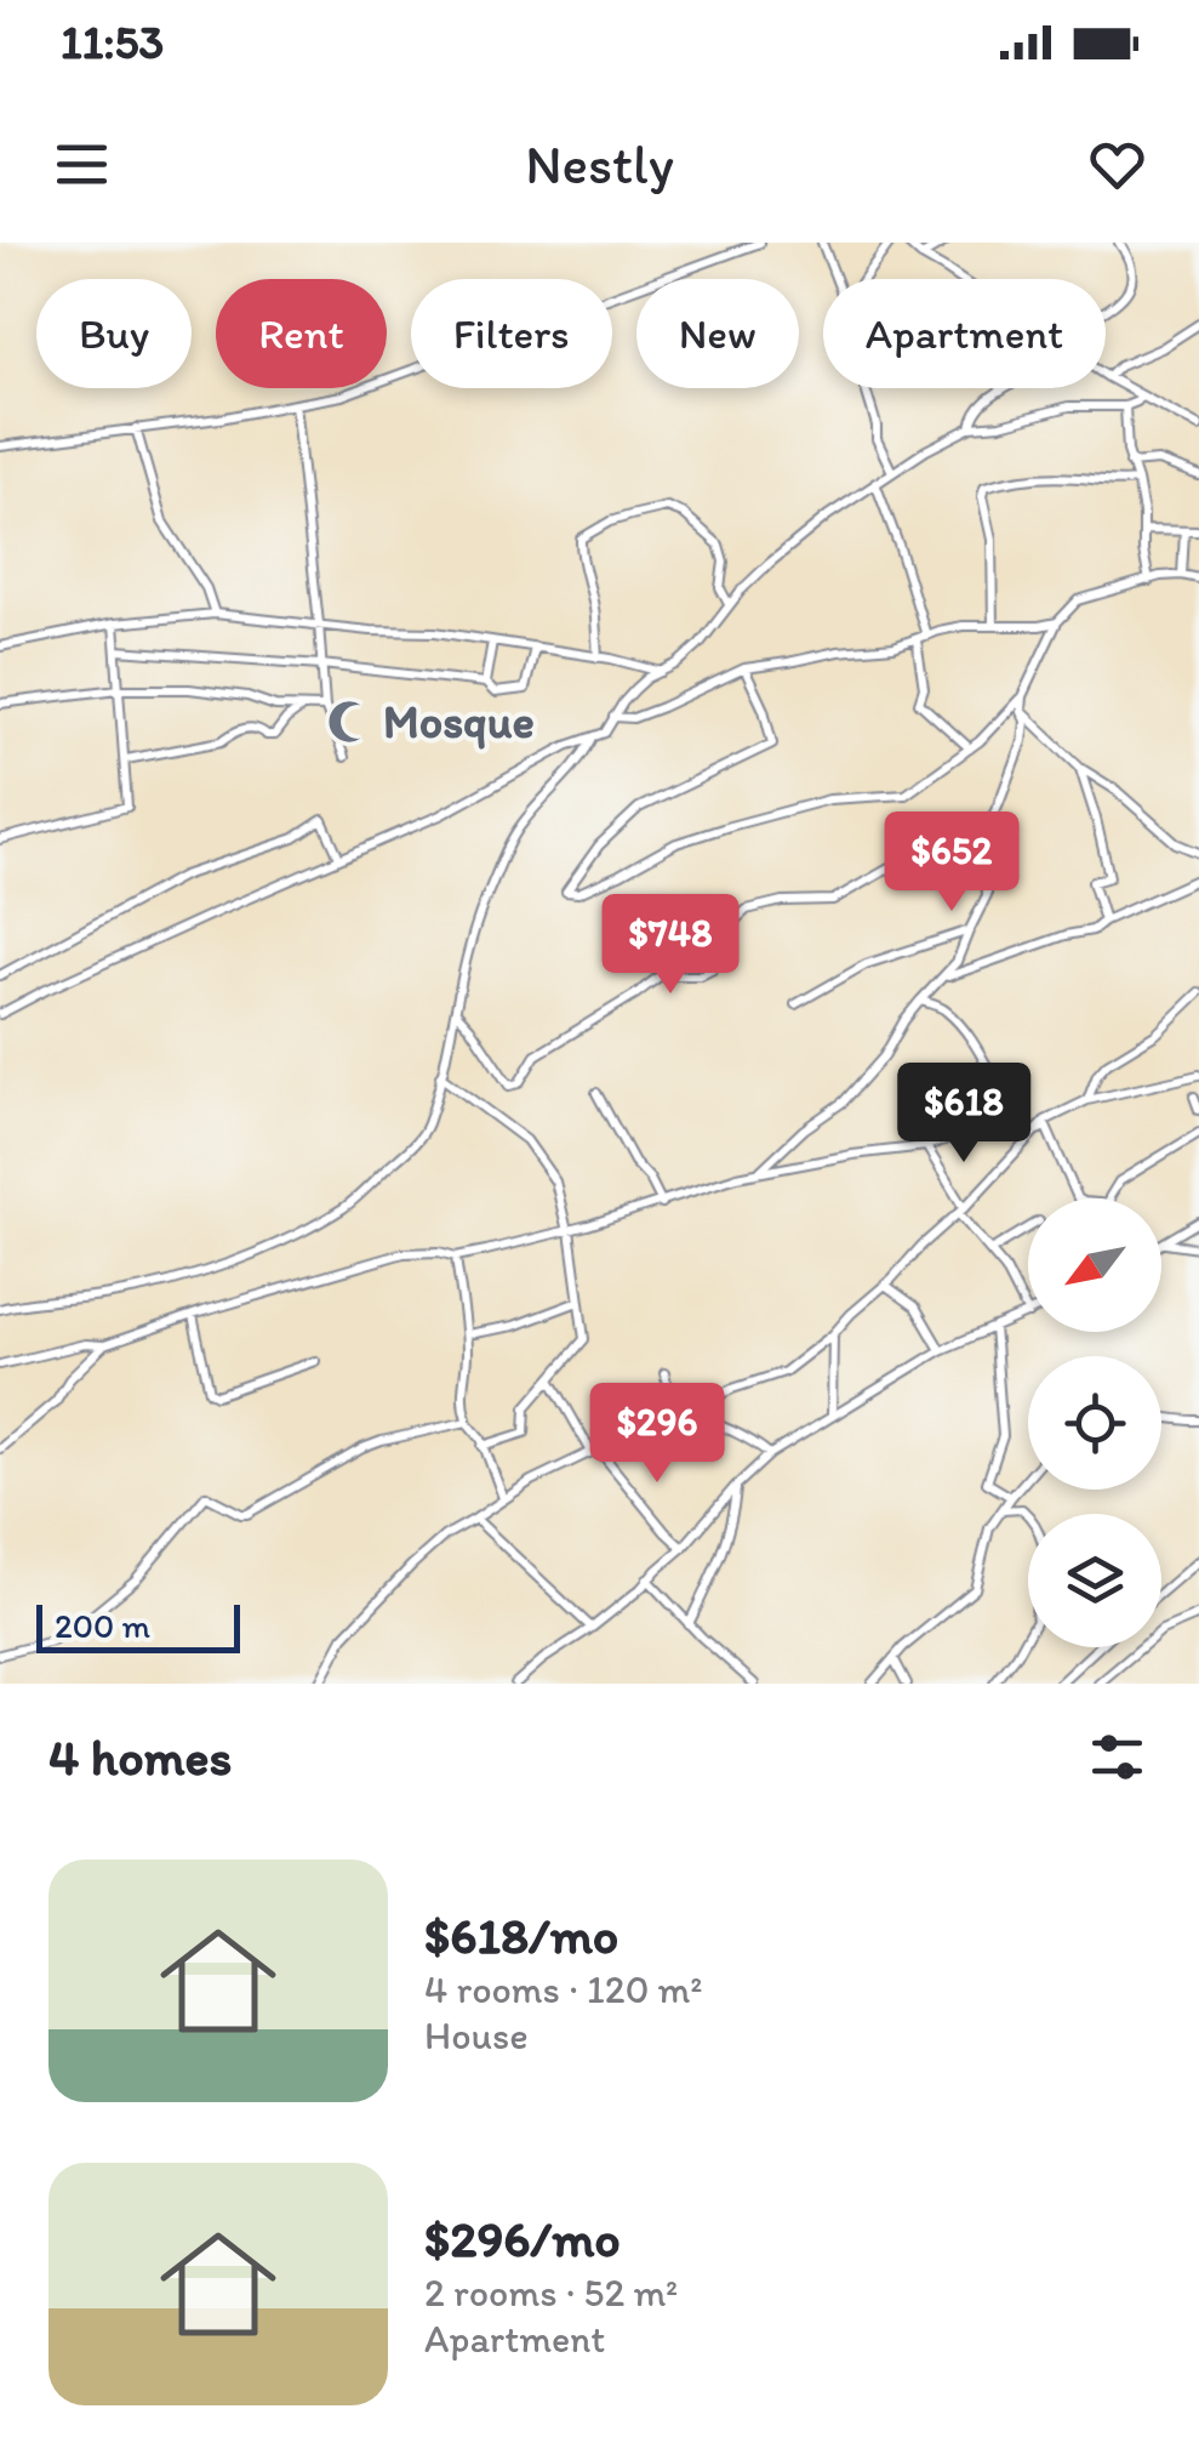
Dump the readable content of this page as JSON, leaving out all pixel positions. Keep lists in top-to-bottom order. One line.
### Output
{"places":{"mosque":["Mosque"]},"scale_bar":"200 m","north":"bottom left","page":{"status":"11:53","header":"Nestly","chip":["Buy","Rent","Filters","New","Apartment"],"price":["$652","$748","$618","$296"],"scale":"200 m","heading":"4 homes","list":[{"name":"$618/mo","note":"4 rooms · 120 m² · House"},{"name":"$296/mo","note":"2 rooms · 52 m² · Apartment"}]}}
